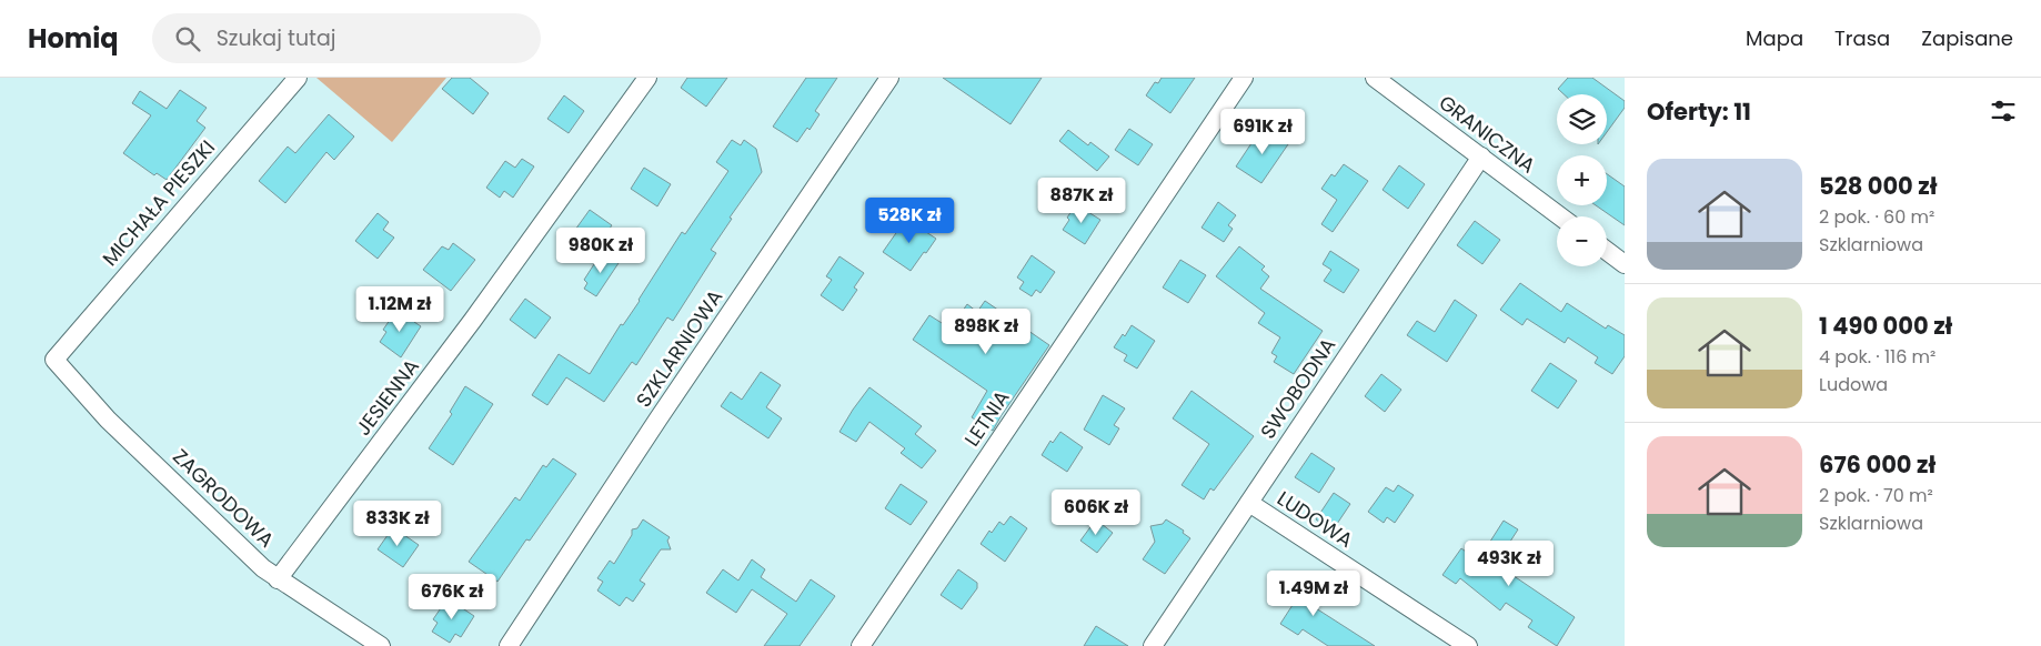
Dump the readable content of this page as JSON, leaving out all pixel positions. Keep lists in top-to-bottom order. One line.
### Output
{"streets":{"street":["GRANICZNA","MICHAŁA PIESZKI","SZKLARNIOWA","SWOBODNA","JESIENNA","LETNIA","ZAGRODOWA","LUDOWA"]},"crossings":[["GRANICZNA","SWOBODNA"],["MICHAŁA PIESZKI","ZAGRODOWA"],["SWOBODNA","LUDOWA"],["JESIENNA","ZAGRODOWA"]],"page":{"header":"Homiq","search":"Szukaj tutaj","nav":["Mapa","Trasa","Zapisane"],"heading":"Oferty: 11","map_buttons":["+","−"],"price":["691K zł","887K zł","528K zł","980K zł","1.12M zł","898K zł","606K zł","833K zł","493K zł","1.49M zł","676K zł"],"list":[{"name":"528 000 zł","note":"2 pok. · 60 m² · Szklarniowa"},{"name":"1 490 000 zł","note":"4 pok. · 116 m² · Ludowa"},{"name":"676 000 zł","note":"2 pok. · 70 m² · Szklarniowa"}]}}
